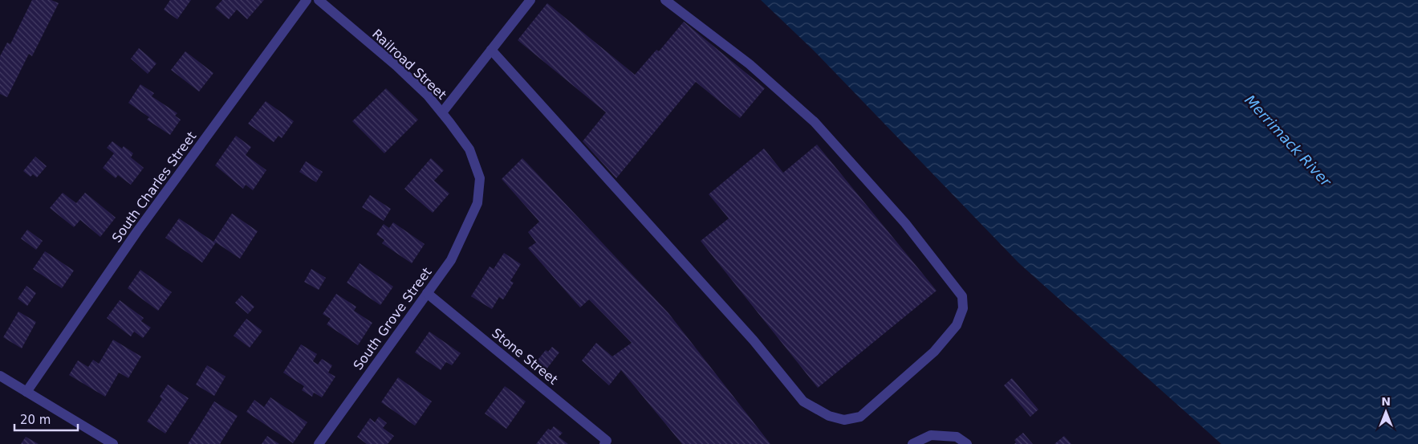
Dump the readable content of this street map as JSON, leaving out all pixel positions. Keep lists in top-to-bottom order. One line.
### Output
{"streets":{"street":["Railroad Street","South Charles Street","South Grove Street","Stone Street"]},"crossings":[["Railroad Street","South Grove Street"],["South Grove Street","Stone Street"]],"water":["Merrimack River"],"scale_bar":"20 m","north":"top"}
